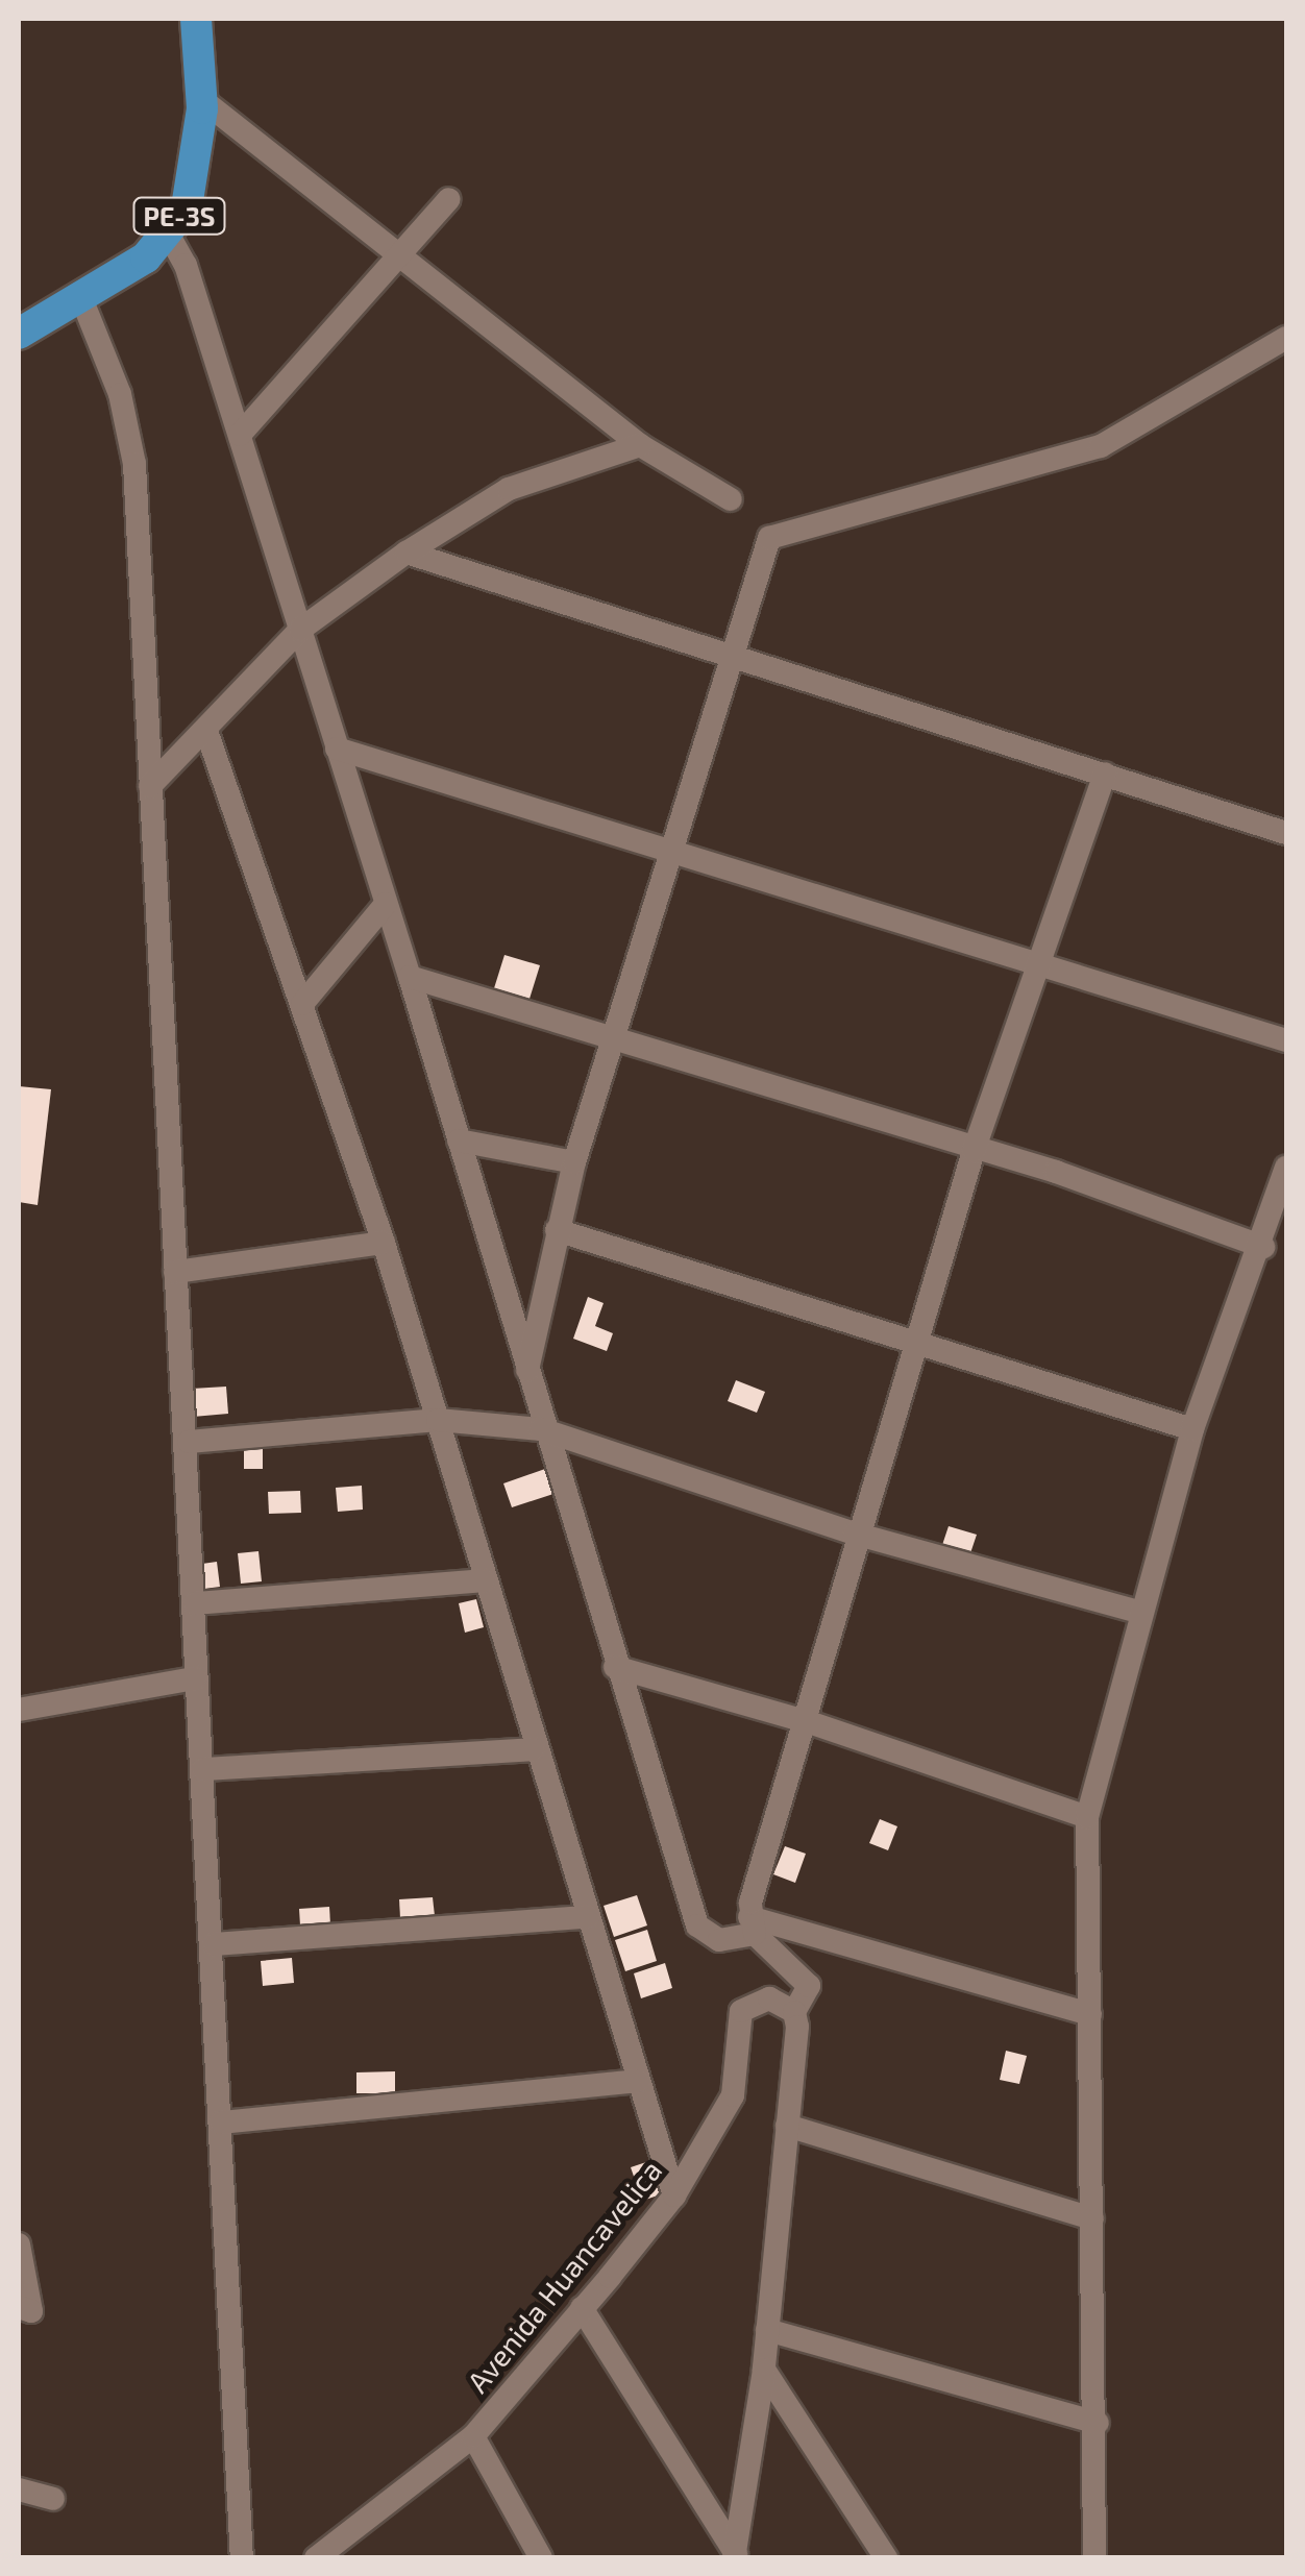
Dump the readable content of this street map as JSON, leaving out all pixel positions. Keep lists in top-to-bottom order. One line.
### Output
{"streets":{"highway":["PE-3S"],"street":["Avenida Huancavelica"]}}
